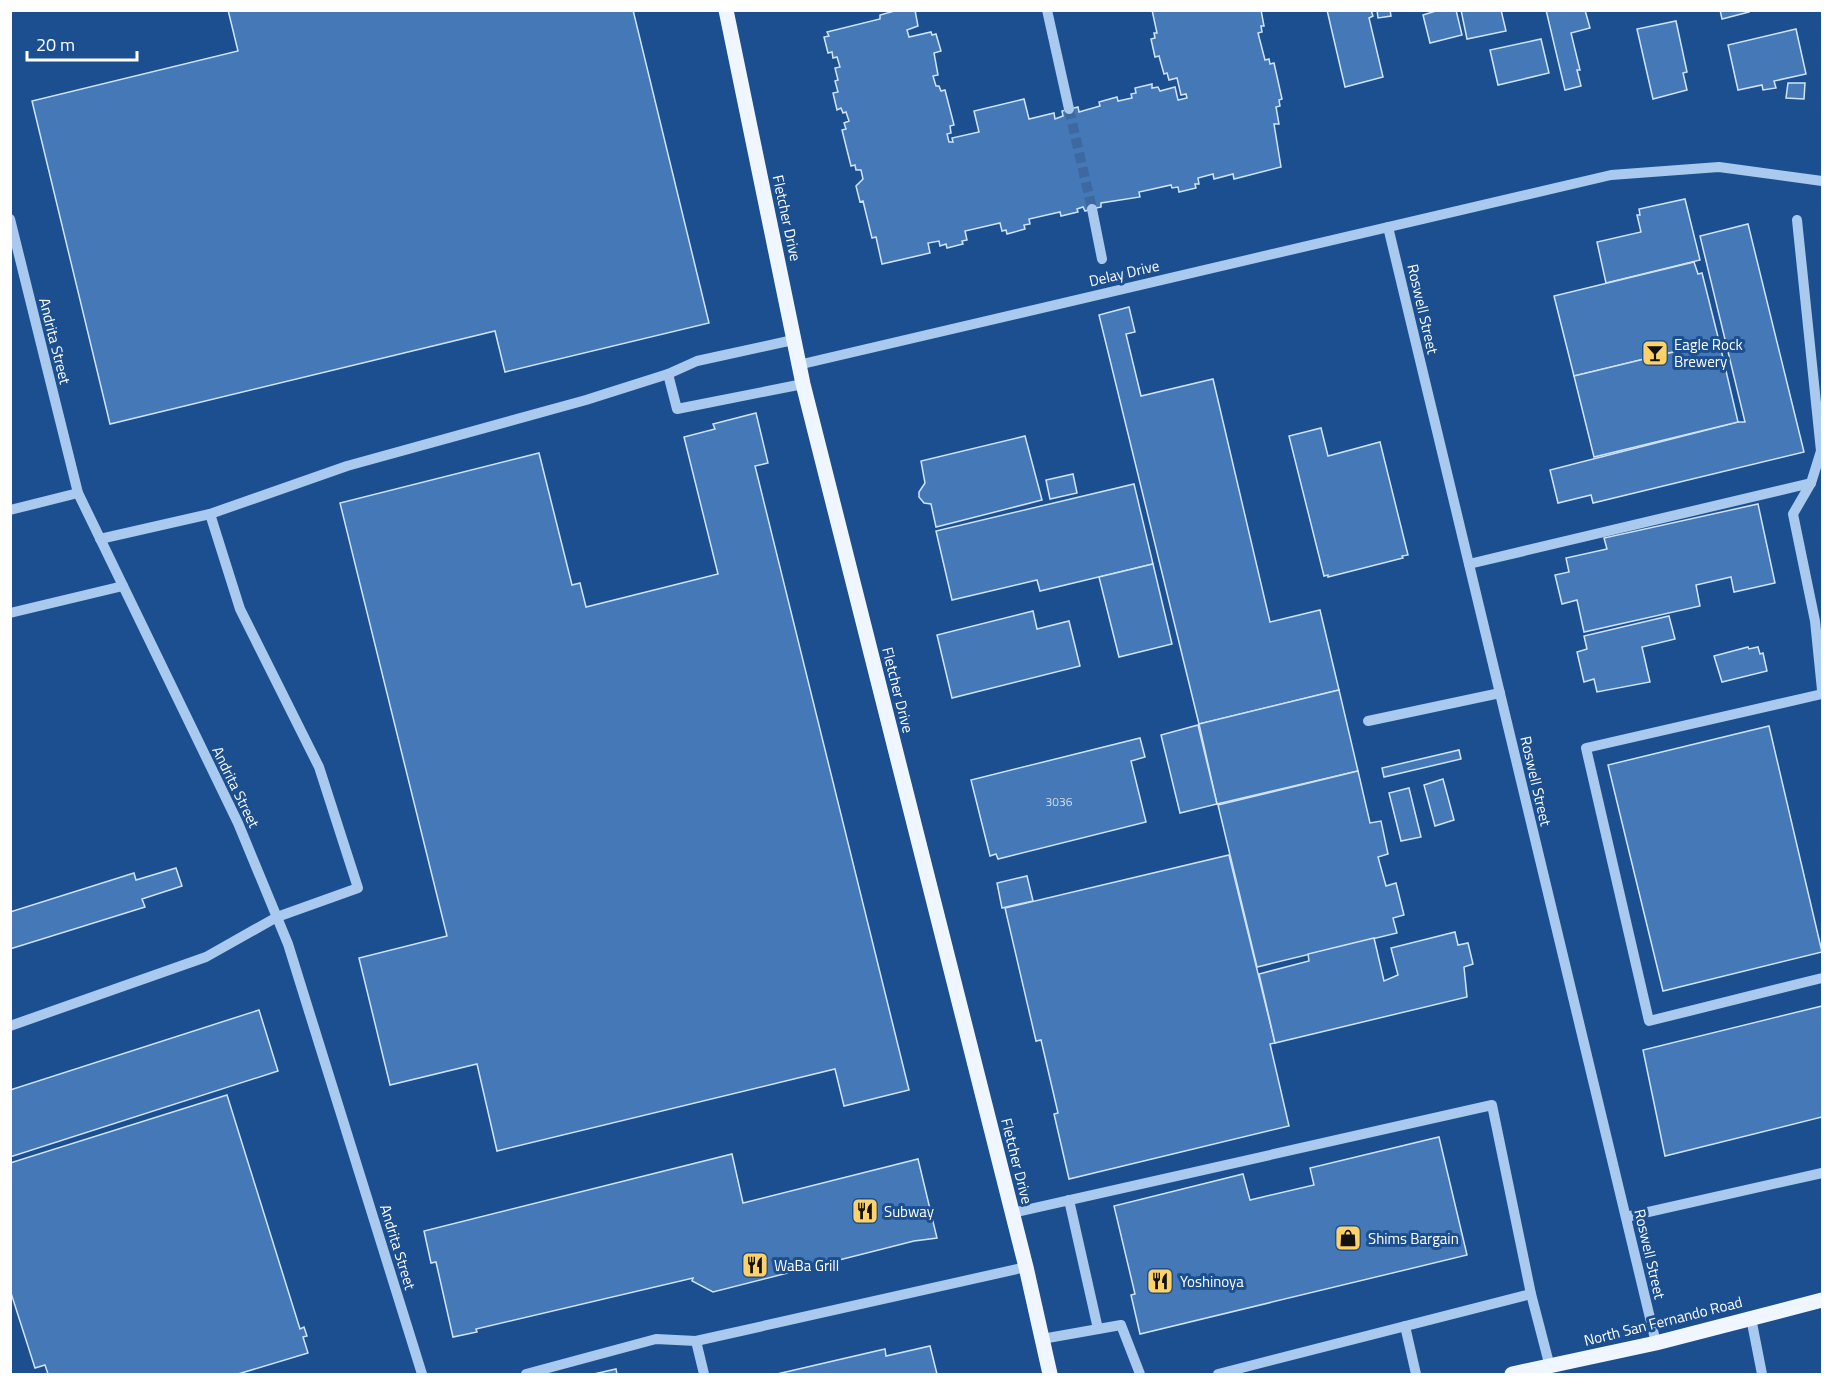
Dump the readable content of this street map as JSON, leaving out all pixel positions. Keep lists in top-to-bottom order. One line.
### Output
{"streets":{"main road":["Fletcher Drive","North San Fernando Road"],"street":["Delay Drive","Roswell Street","Andrita Street"]},"crossings":[["Fletcher Drive","Delay Drive"],["Delay Drive","Roswell Street"],["Roswell Street","North San Fernando Road"]],"places":{"bar":["Eagle Rock Brewery"],"restaurant":["Subway","WaBa Grill","Yoshinoya"],"shop":["Shims Bargain"]},"house_numbers":["3036"],"scale_bar":"20 m"}
